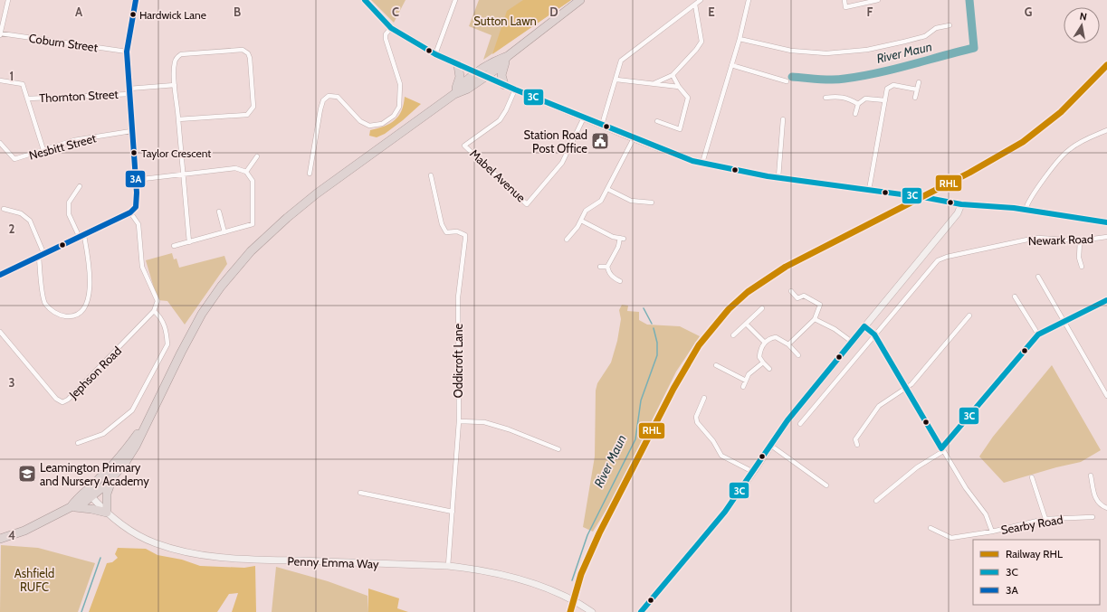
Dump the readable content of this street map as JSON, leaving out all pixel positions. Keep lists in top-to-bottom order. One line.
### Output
{"streets":{"main road":["Newark Road","Penny Emma Way"],"street":["Coburn Street","Thornton Street","Nesbitt Street","Mabel Avenue","Oddicroft Lane","Jephson Road","Searby Road"]},"crossings":[["Mabel Avenue","Newark Road"],["Oddicroft Lane","Penny Emma Way"]],"water":["River Maun"],"parks":["Sutton Lawn","Ashfield RUFC"],"places":{"other":["Hardwick Lane","Taylor Crescent"],"public building":["Station Road Post Office"],"school or university":["Leamington Primary and Nursery Academy"]},"lines":["transit line 3C","transit line 3A","rail line RHL"],"legend":["Railway RHL","3C","3A"],"north":"top","grid":{"columns":["A","B","C","D","E","F","G"],"rows":["1","2","3","4"]}}
